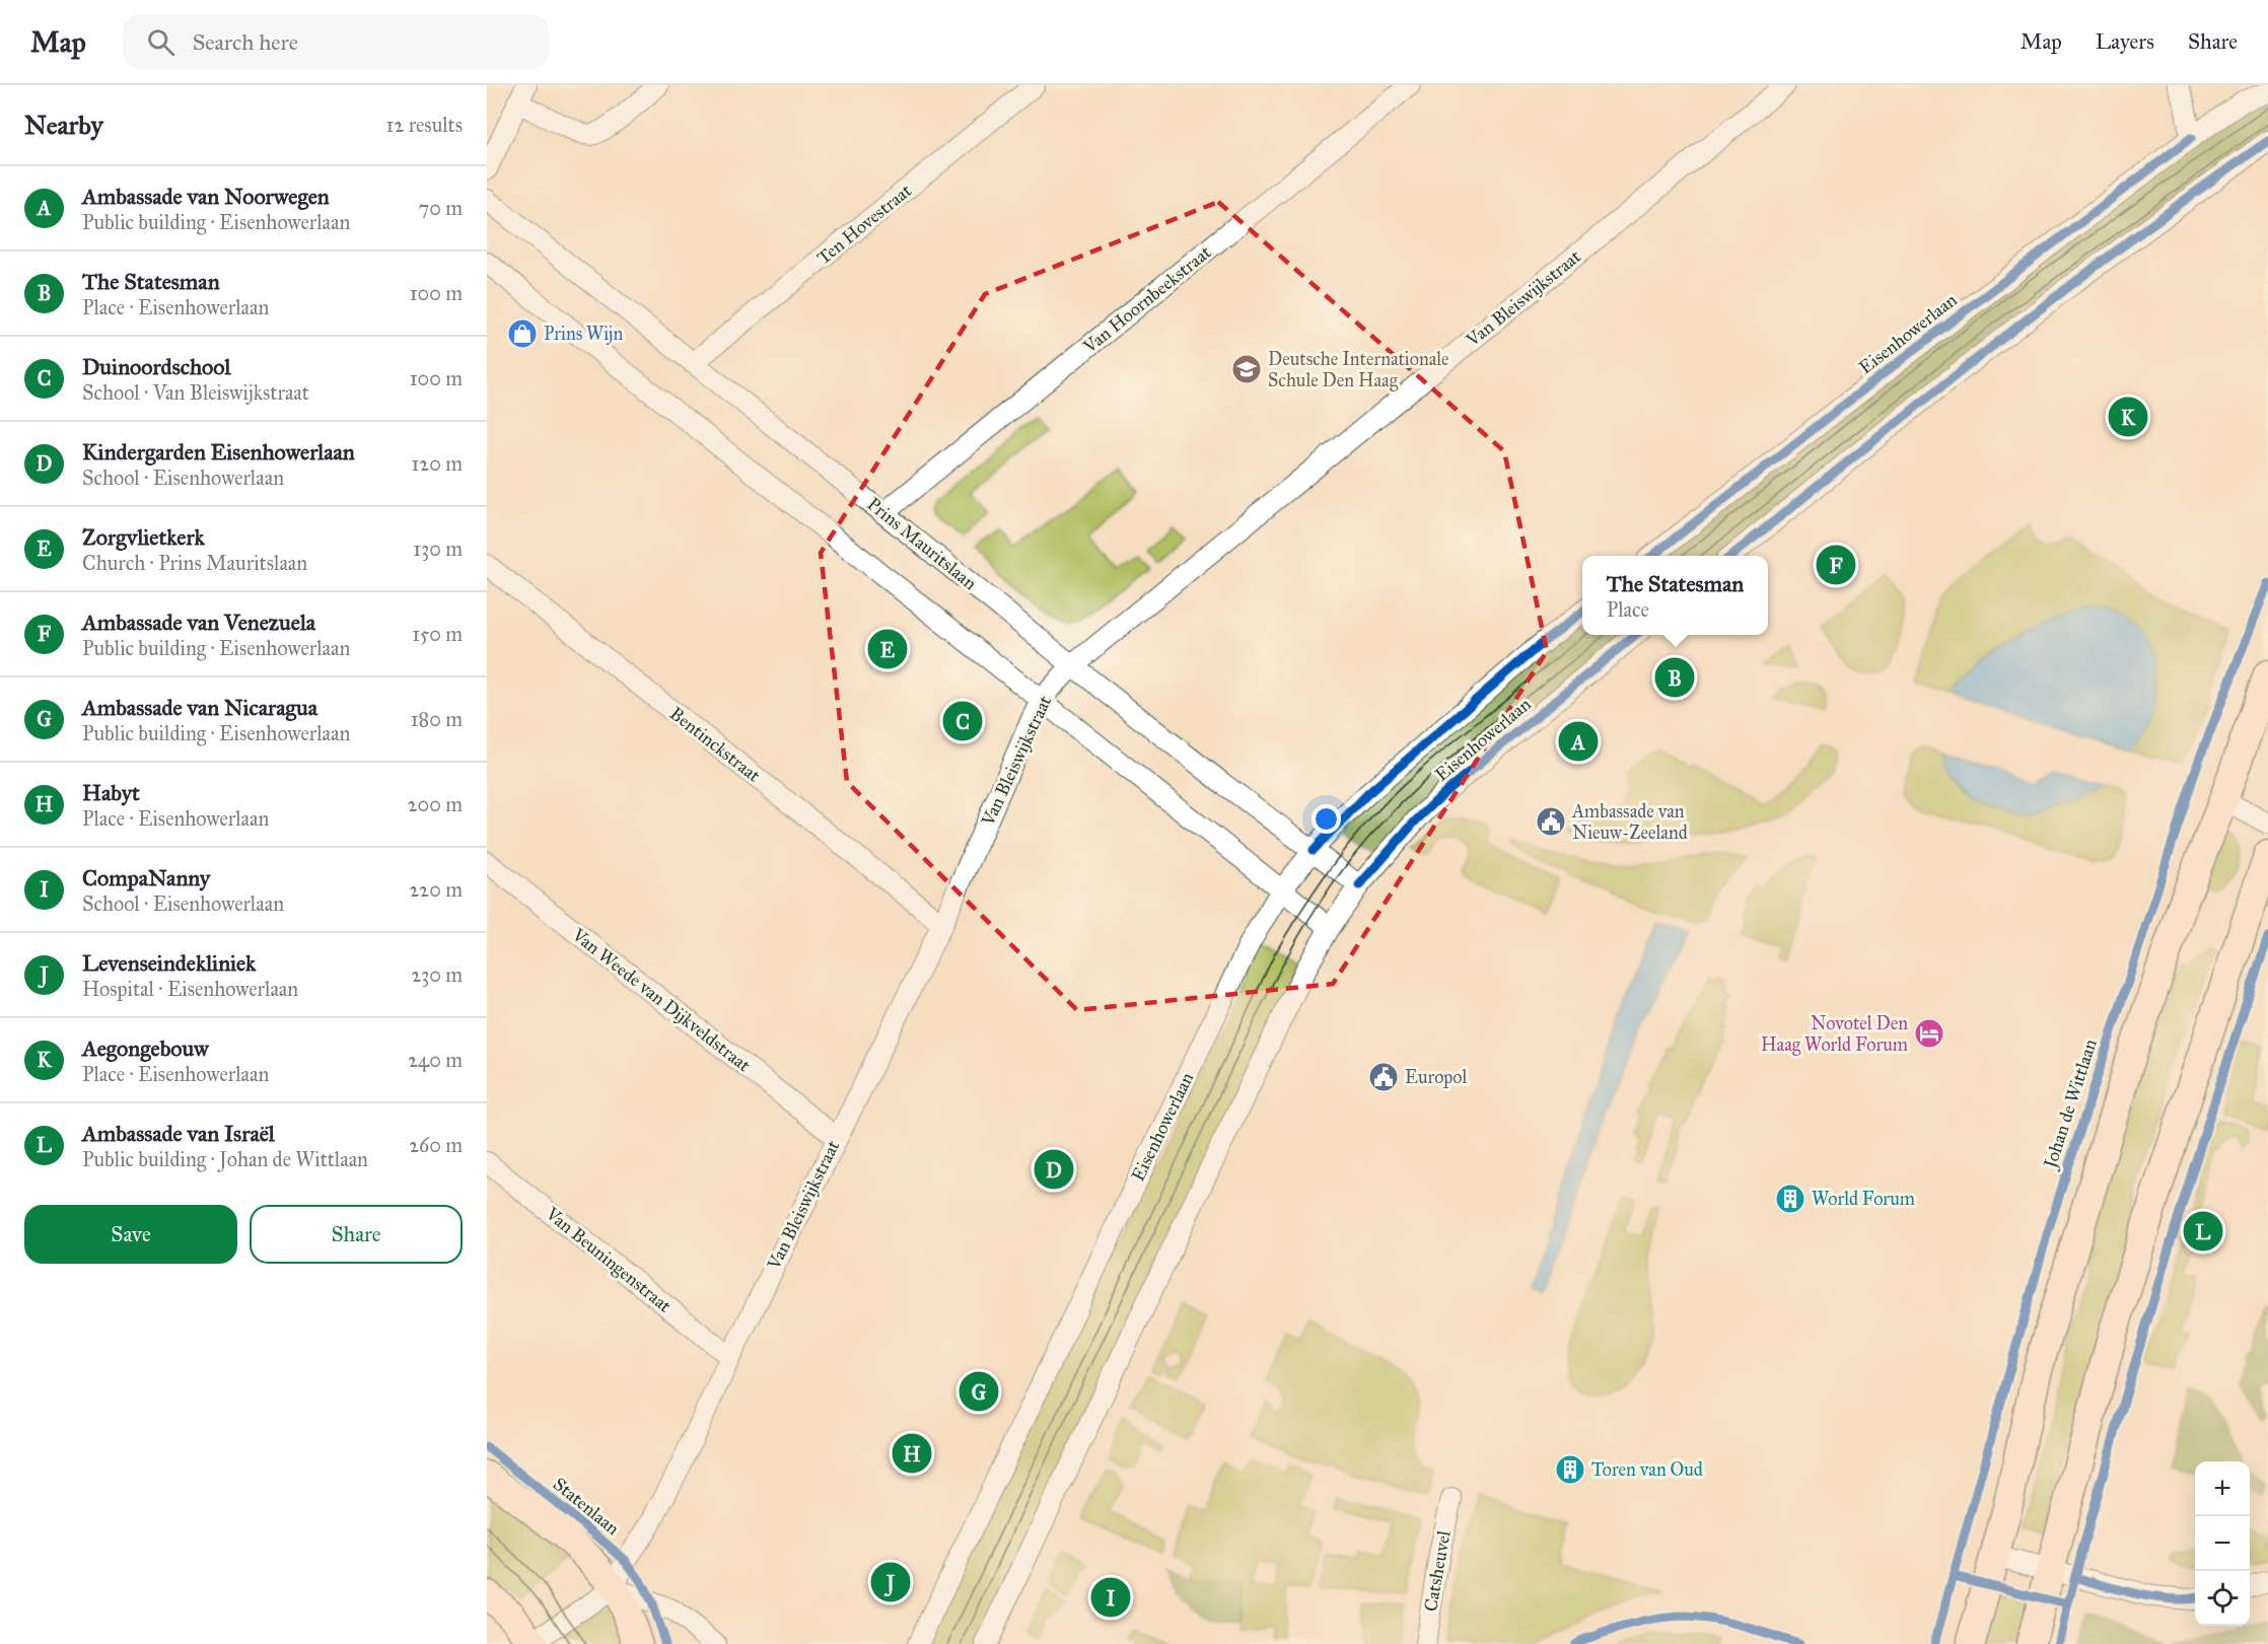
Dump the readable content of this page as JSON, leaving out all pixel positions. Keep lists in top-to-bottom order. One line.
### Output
{"streets":{"main road":["Statenlaan"],"street":["Ten Hovestraat","Van Bleiswijkstraat","Van Hoornbeekstraat","Eisenhowerlaan","Prins Mauritslaan","Bentinckstraat","Van Weede van Dijkveldstraat","Van Beuningenstraat","Catsheuvel"],"cycle path":["Johan de Wittlaan"]},"crossings":[["Ten Hovestraat","Prins Mauritslaan"],["Van Bleiswijkstraat","Prins Mauritslaan"],["Van Bleiswijkstraat","Bentinckstraat"],["Van Bleiswijkstraat","Van Weede van Dijkveldstraat"],["Van Bleiswijkstraat","Van Beuningenstraat"],["Van Bleiswijkstraat","Statenlaan"],["Van Hoornbeekstraat","Prins Mauritslaan"],["Eisenhowerlaan","Prins Mauritslaan"]],"places":{"shop":["Prins Wijn"],"school or university":["Deutsche Internationale Schule Den Haag"],"public building":["Ambassade van Nieuw-Zeeland","Europol"],"hotel":["Novotel Den Haag World Forum"],"building":["World Forum","Toren van Oud"]},"page":{"header":"Map","search":"Search here","nav":["Map","Layers","Share"],"heading":["Nearby","12 results"],"list":[{"mark":"A","name":"Ambassade van Noorwegen","note":"Public building · Eisenhowerlaan","value":"70 m"},{"mark":"B","name":"The Statesman","note":"Place · Eisenhowerlaan","value":"100 m"},{"mark":"C","name":"Duinoordschool","note":"School · Van Bleiswijkstraat","value":"100 m"},{"mark":"D","name":"Kindergarden Eisenhowerlaan","note":"School · Eisenhowerlaan","value":"120 m"},{"mark":"E","name":"Zorgvlietkerk","note":"Church · Prins Mauritslaan","value":"130 m"},{"mark":"F","name":"Ambassade van Venezuela","note":"Public building · Eisenhowerlaan","value":"150 m"},{"mark":"G","name":"Ambassade van Nicaragua","note":"Public building · Eisenhowerlaan","value":"180 m"},{"mark":"H","name":"Habyt","note":"Place · Eisenhowerlaan","value":"200 m"},{"mark":"I","name":"CompaNanny","note":"School · Eisenhowerlaan","value":"220 m"},{"mark":"J","name":"Levenseindekliniek","note":"Hospital · Eisenhowerlaan","value":"230 m"},{"mark":"K","name":"Aegongebouw","note":"Place · Eisenhowerlaan","value":"240 m"},{"mark":"L","name":"Ambassade van Israël","note":"Public building · Johan de Wittlaan","value":"260 m"}],"pins":["K","F","E","B","C","A","D","L","G","H","J","I"],"popup":["The Statesman","Place"],"buttons":["Save","Share"],"map_buttons":["+","−"]}}
